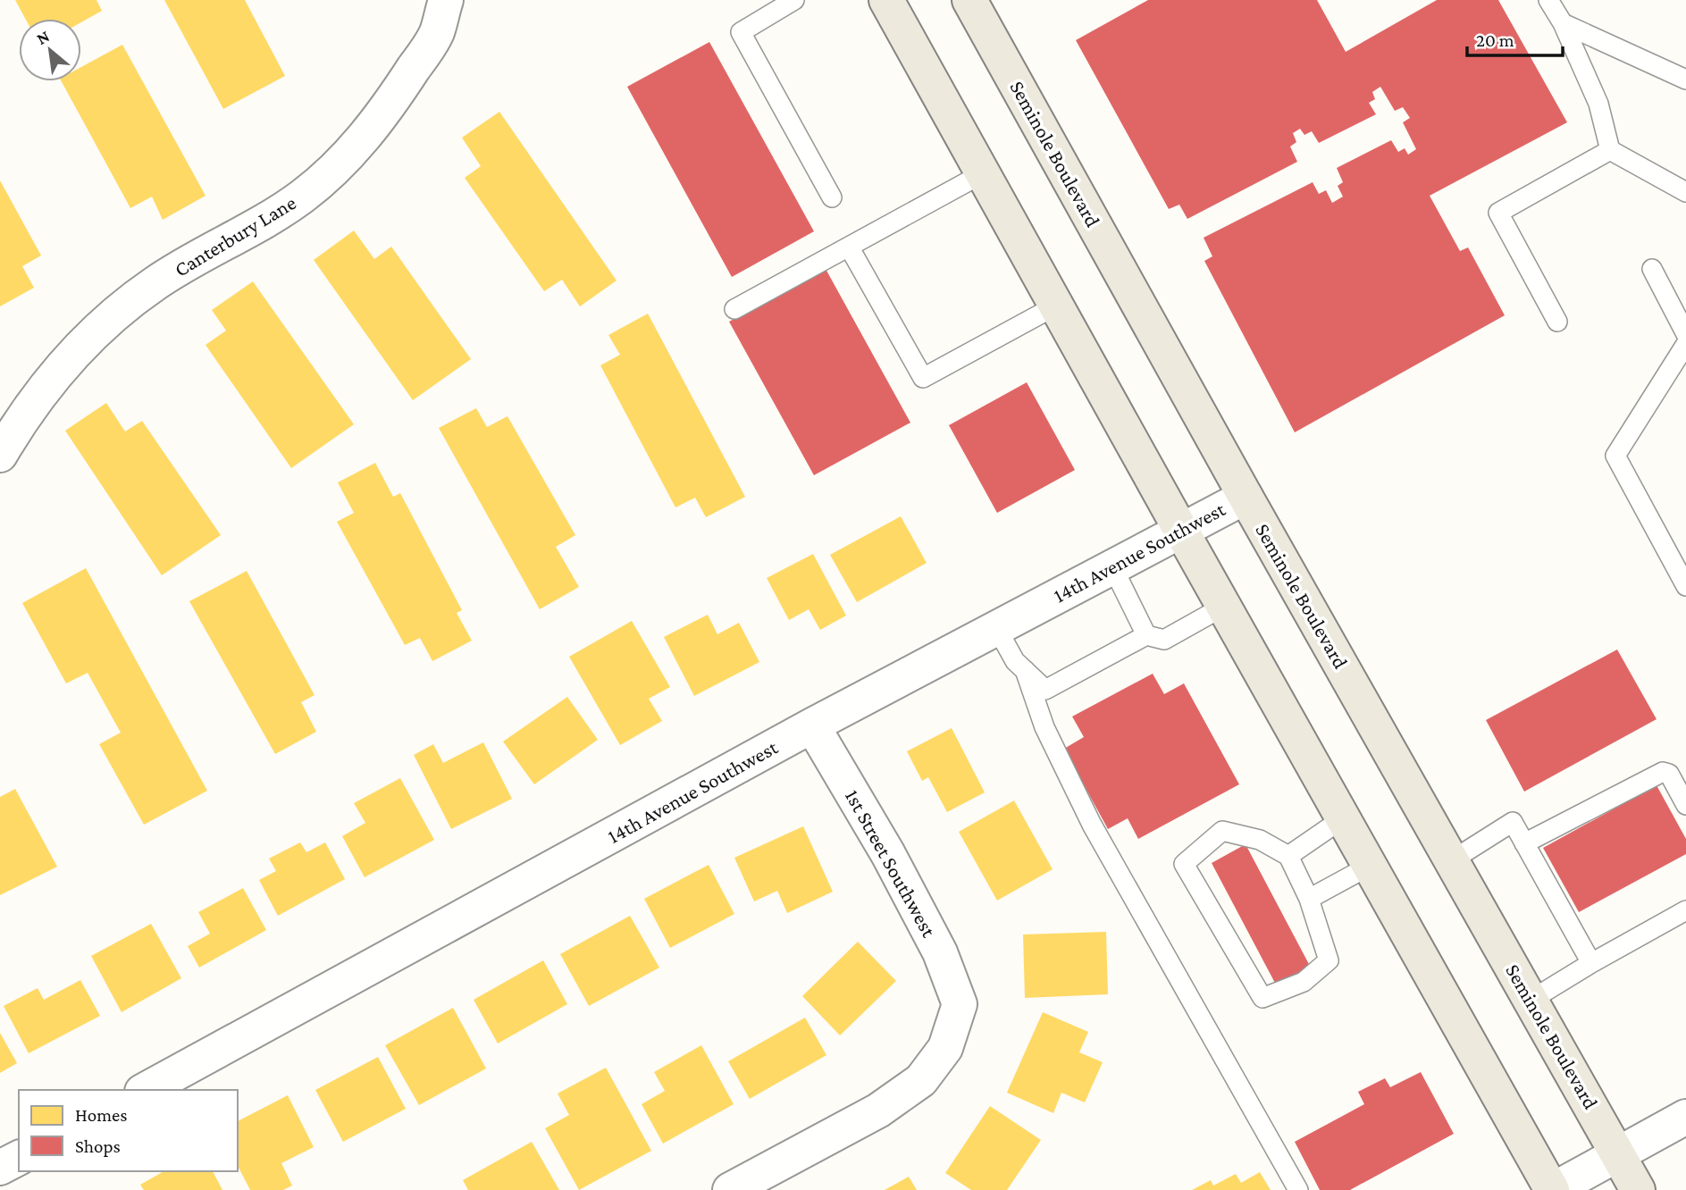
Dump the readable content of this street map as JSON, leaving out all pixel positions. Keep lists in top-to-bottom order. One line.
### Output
{"streets":{"main road":["Seminole Boulevard"],"street":["Canterbury Lane","14th Avenue Southwest","1st Street Southwest"]},"crossings":[["Seminole Boulevard","14th Avenue Southwest"],["14th Avenue Southwest","1st Street Southwest"]],"legend":["Homes","Shops"],"scale_bar":"20 m","north":"top left"}
